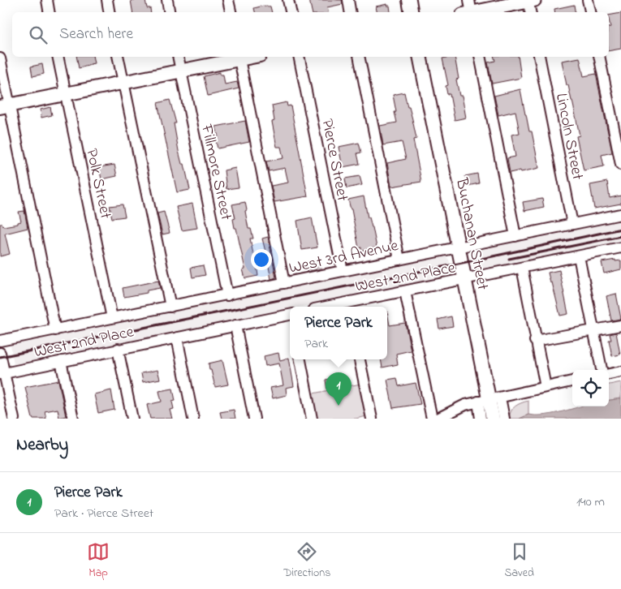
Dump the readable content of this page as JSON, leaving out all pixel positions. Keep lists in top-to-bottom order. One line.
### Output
{"streets":{"main road":["Buchanan Street"],"street":["Lincoln Street","Pierce Street","Fillmore Street","Polk Street","West 3rd Avenue","West 2nd Place"]},"crossings":[["Lincoln Street","West 3rd Avenue"],["Pierce Street","West 3rd Avenue"],["Fillmore Street","West 3rd Avenue"],["Polk Street","West 3rd Avenue"],["Buchanan Street","West 3rd Avenue"],["Buchanan Street","West 2nd Place"]],"page":{"search":"Search here","popup":["Pierce Park","Park"],"pins":"1","heading":"Nearby","list":[{"mark":"1","name":"Pierce Park","note":"Park · Pierce Street","value":"140 m"}],"nav":["Map","Directions","Saved"]}}
